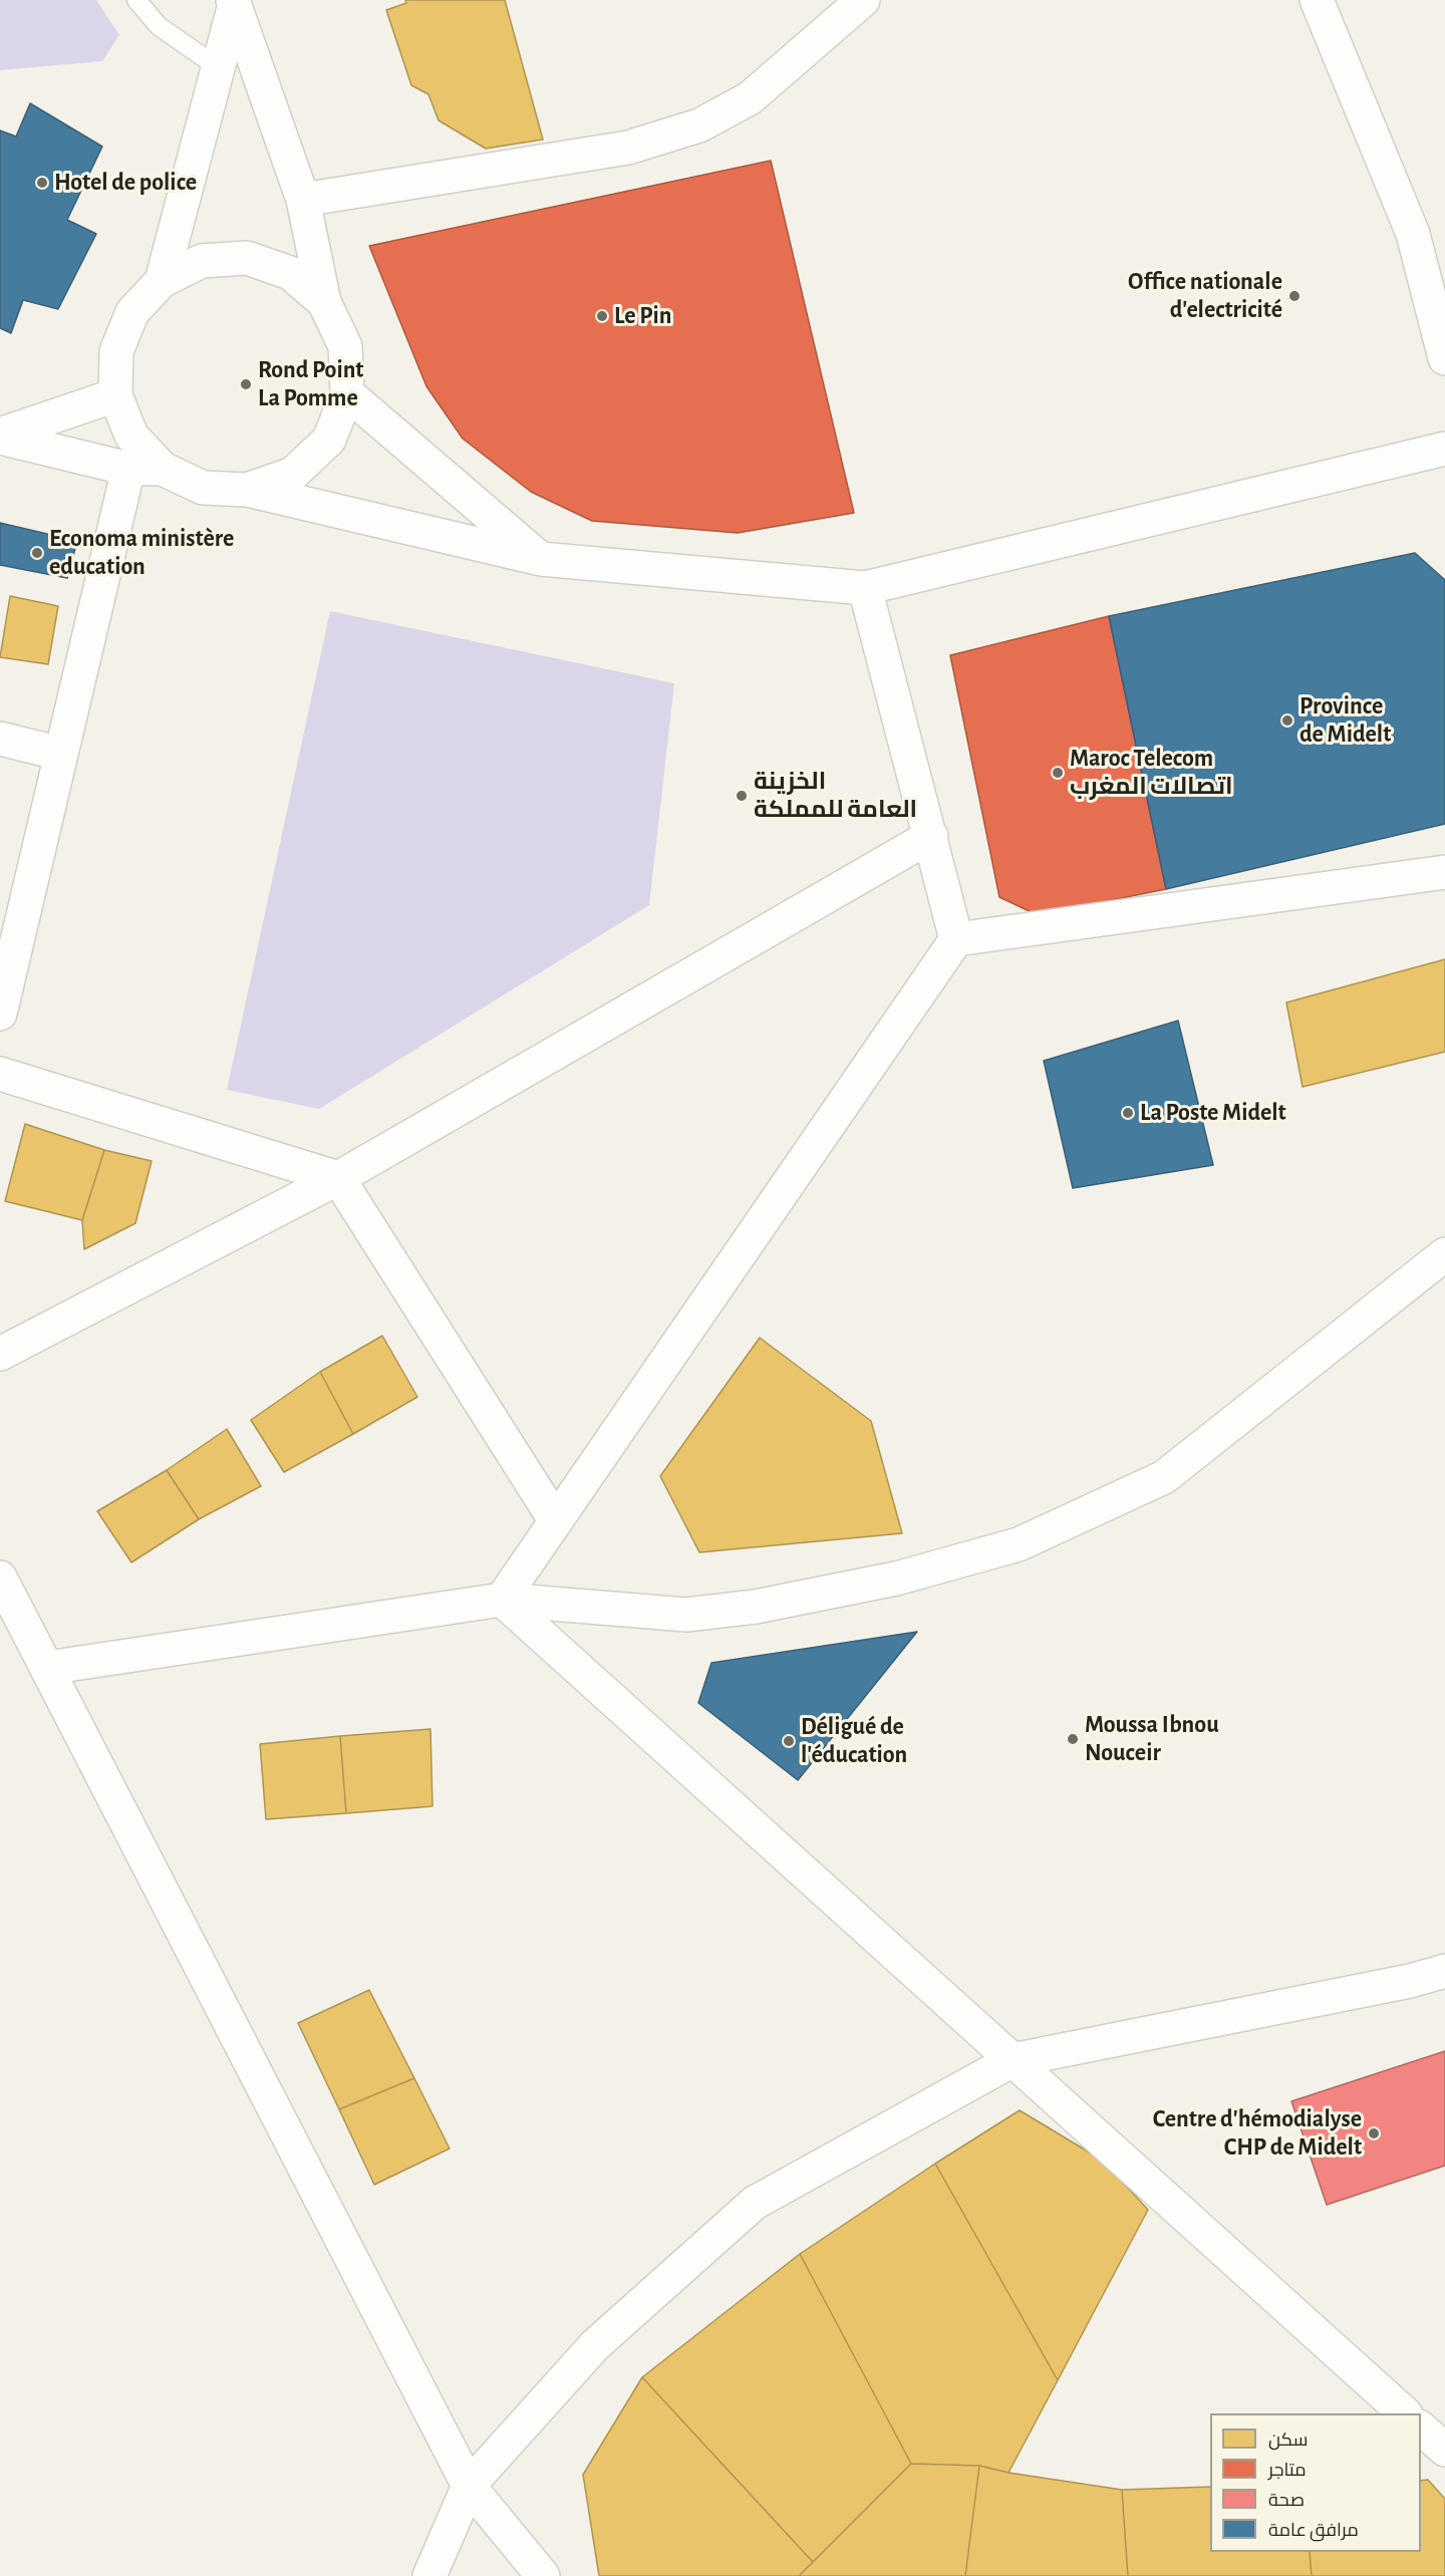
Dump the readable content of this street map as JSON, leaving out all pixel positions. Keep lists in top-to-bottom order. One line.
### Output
{"places":["Hotel de police","Office nationale d'electricité","Le Pin","Rond Point La Pomme","Economa ministère education","Province de Midelt","Maroc Telecom اتصالات المغرب","الخزينة العامة للمملكة","La Poste Midelt","Moussa Ibnou Nouceir","Déligué de l'éducation","Centre d'hémodialyse CHP de Midelt"],"legend":["سكن","متاجر","صحة","مرافق عامة"]}
